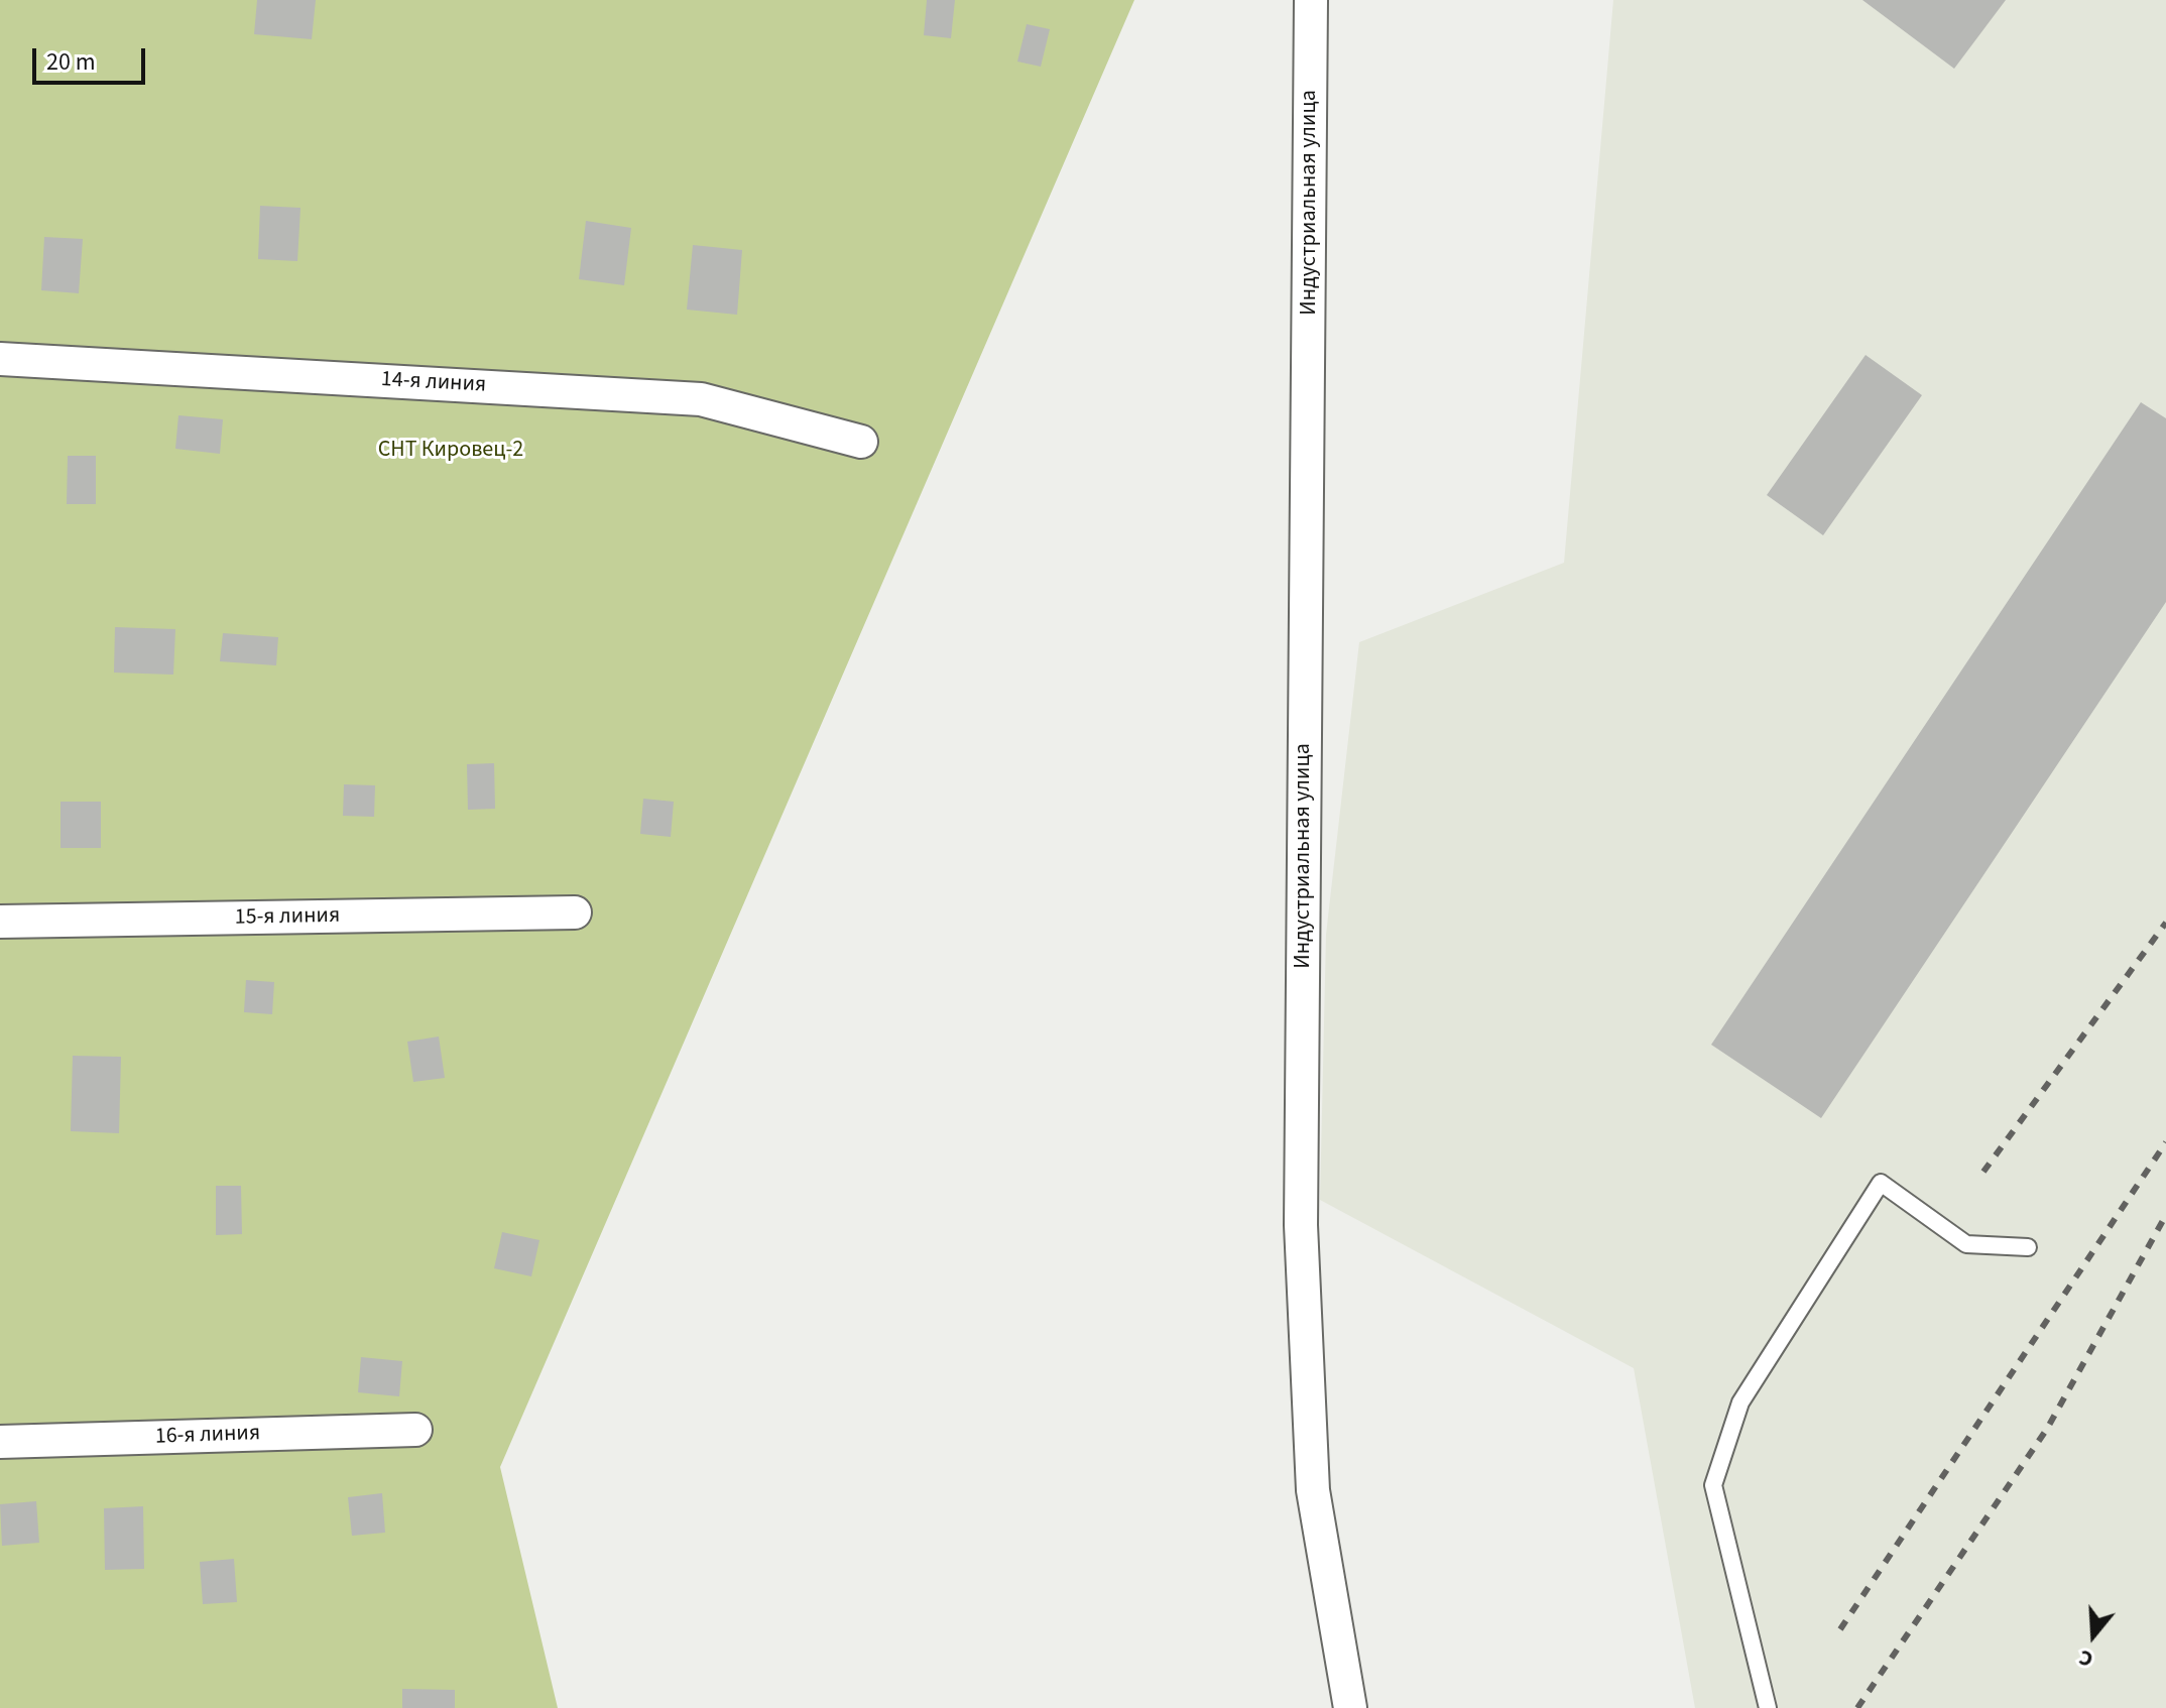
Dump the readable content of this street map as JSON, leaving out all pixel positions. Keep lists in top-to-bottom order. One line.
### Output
{"streets":{"street":["Индустриальная улица","14-я линия","15-я линия","16-я линия"]},"parks":["СНТ Кировец-2"],"scale_bar":"20 m","north":"bottom"}
